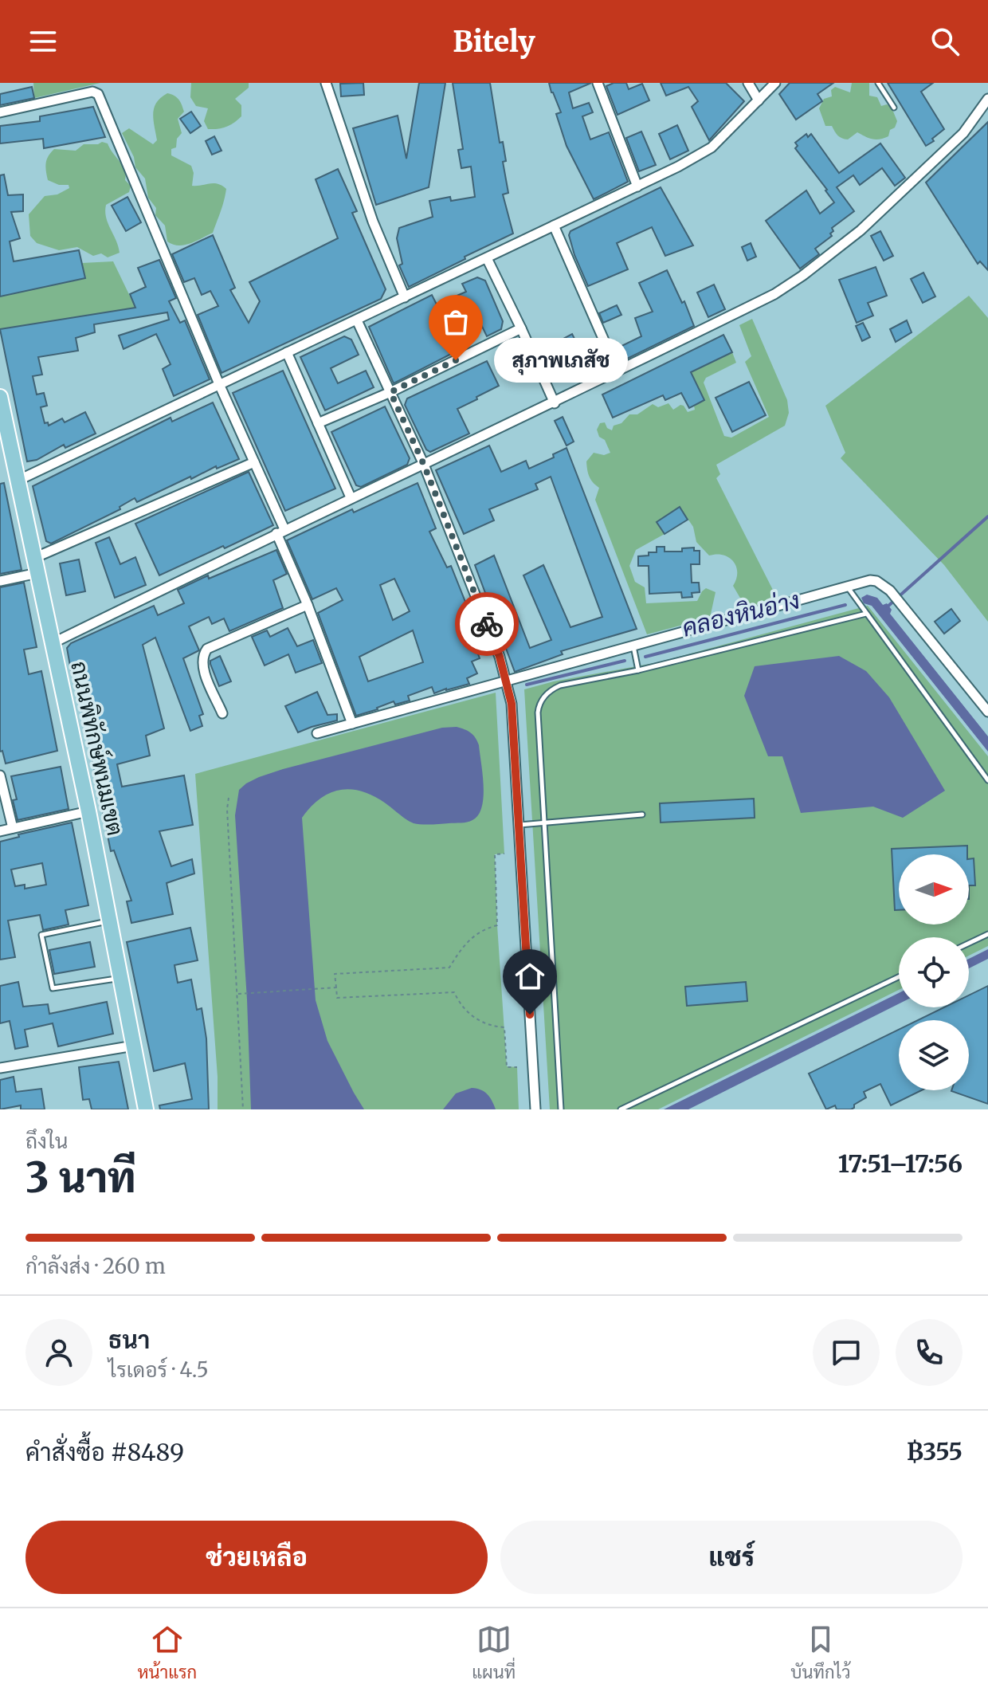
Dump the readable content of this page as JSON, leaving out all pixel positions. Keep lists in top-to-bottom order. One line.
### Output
{"streets":{"main road":["ถนนพิทักษ์พนมเขต"]},"water":["คลองหินอ่าง"],"places":["สุภาพเภสัช"],"north":"right","page":{"header":"Bitely","bubble":"สุภาพเภสัช","heading":["3 นาที","ถึงใน","17:51–17:56"],"panel":["ธนา","ไรเดอร์ · 4.5","คำสั่งซื้อ #8489","฿355"],"bar":"กำลังส่ง · 260 m","buttons":["ช่วยเหลือ","แชร์"],"tabs":["หน้าแรก","แผนที่","บันทึกไว้"]}}
